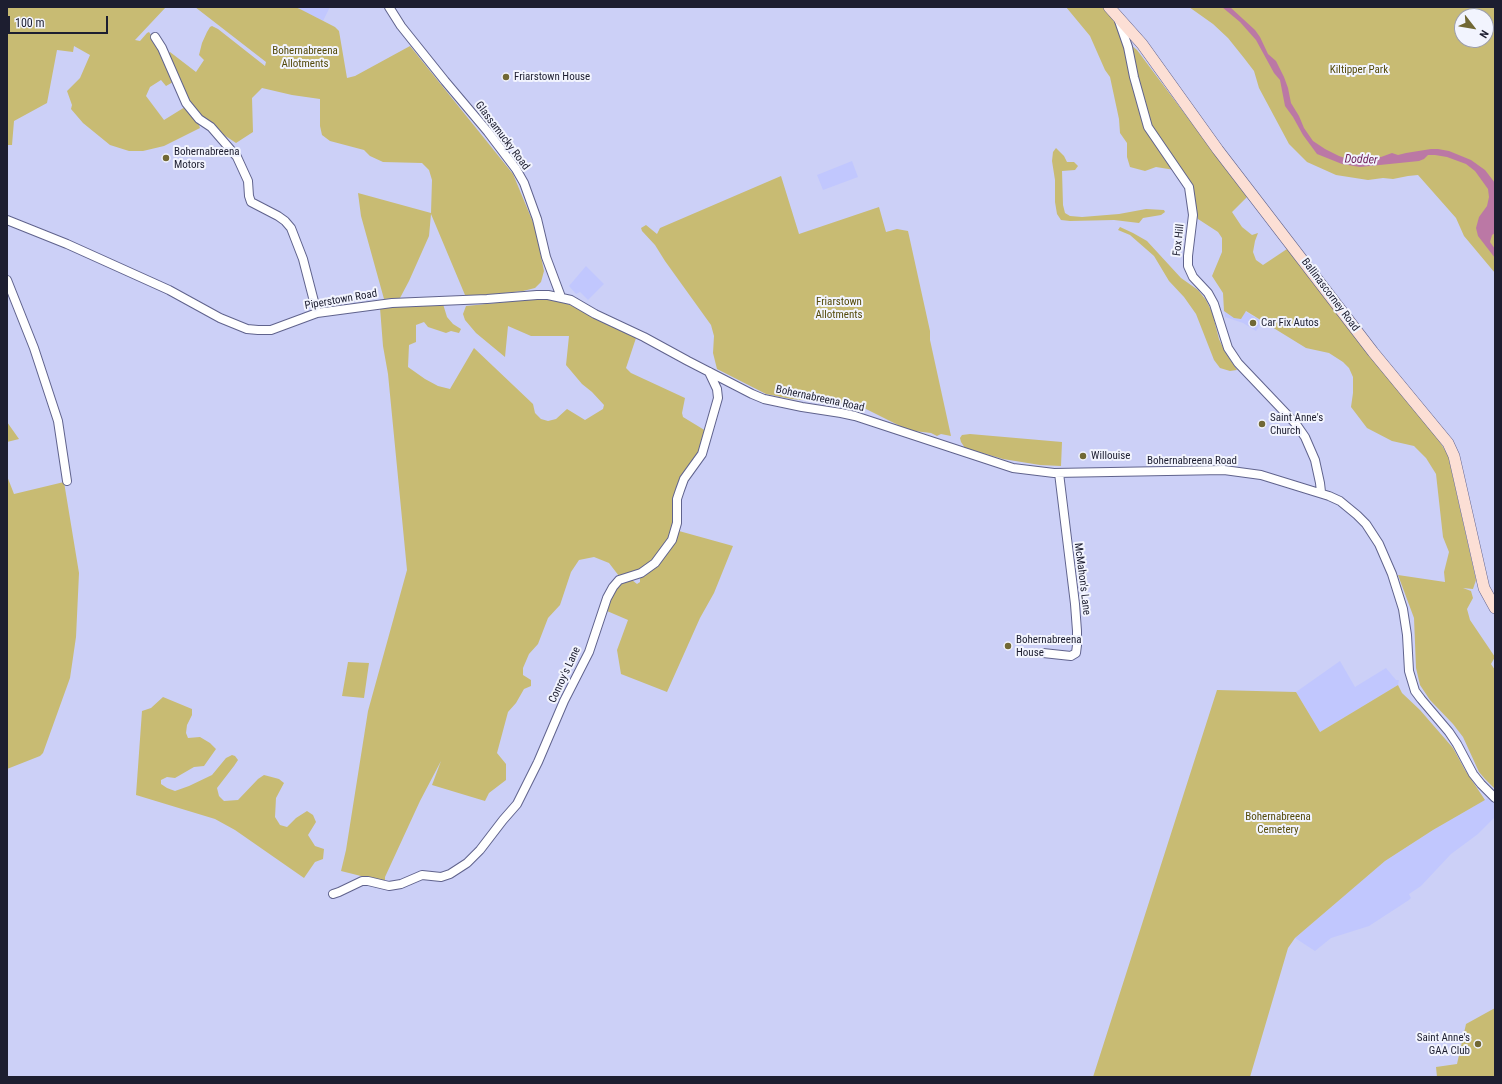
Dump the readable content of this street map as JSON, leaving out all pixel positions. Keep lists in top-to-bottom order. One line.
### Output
{"streets":{"main road":["Ballinascorney Road"],"street":["Glassamucky Road","Fox Hill","Piperstown Road","Bohernabreena Road","McMahon's Lane","Conroy's Lane"]},"crossings":[["Glassamucky Road","Piperstown Road"],["Glassamucky Road","Bohernabreena Road"],["Fox Hill","Ballinascorney Road"],["Fox Hill","Bohernabreena Road"],["Piperstown Road","Bohernabreena Road"],["Bohernabreena Road","McMahon's Lane"],["Bohernabreena Road","Conroy's Lane"]],"water":["Dodder"],"parks":["Bohernabreena Allotments","Kiltipper Park","Friarstown Allotments","Bohernabreena Cemetery"],"places":["Friarstown House","Bohernabreena Motors","Car Fix Autos","Saint Anne's Church","Willouise","Bohernabreena House","Saint Anne's GAA Club"],"scale_bar":"100 m","north":"bottom right"}
